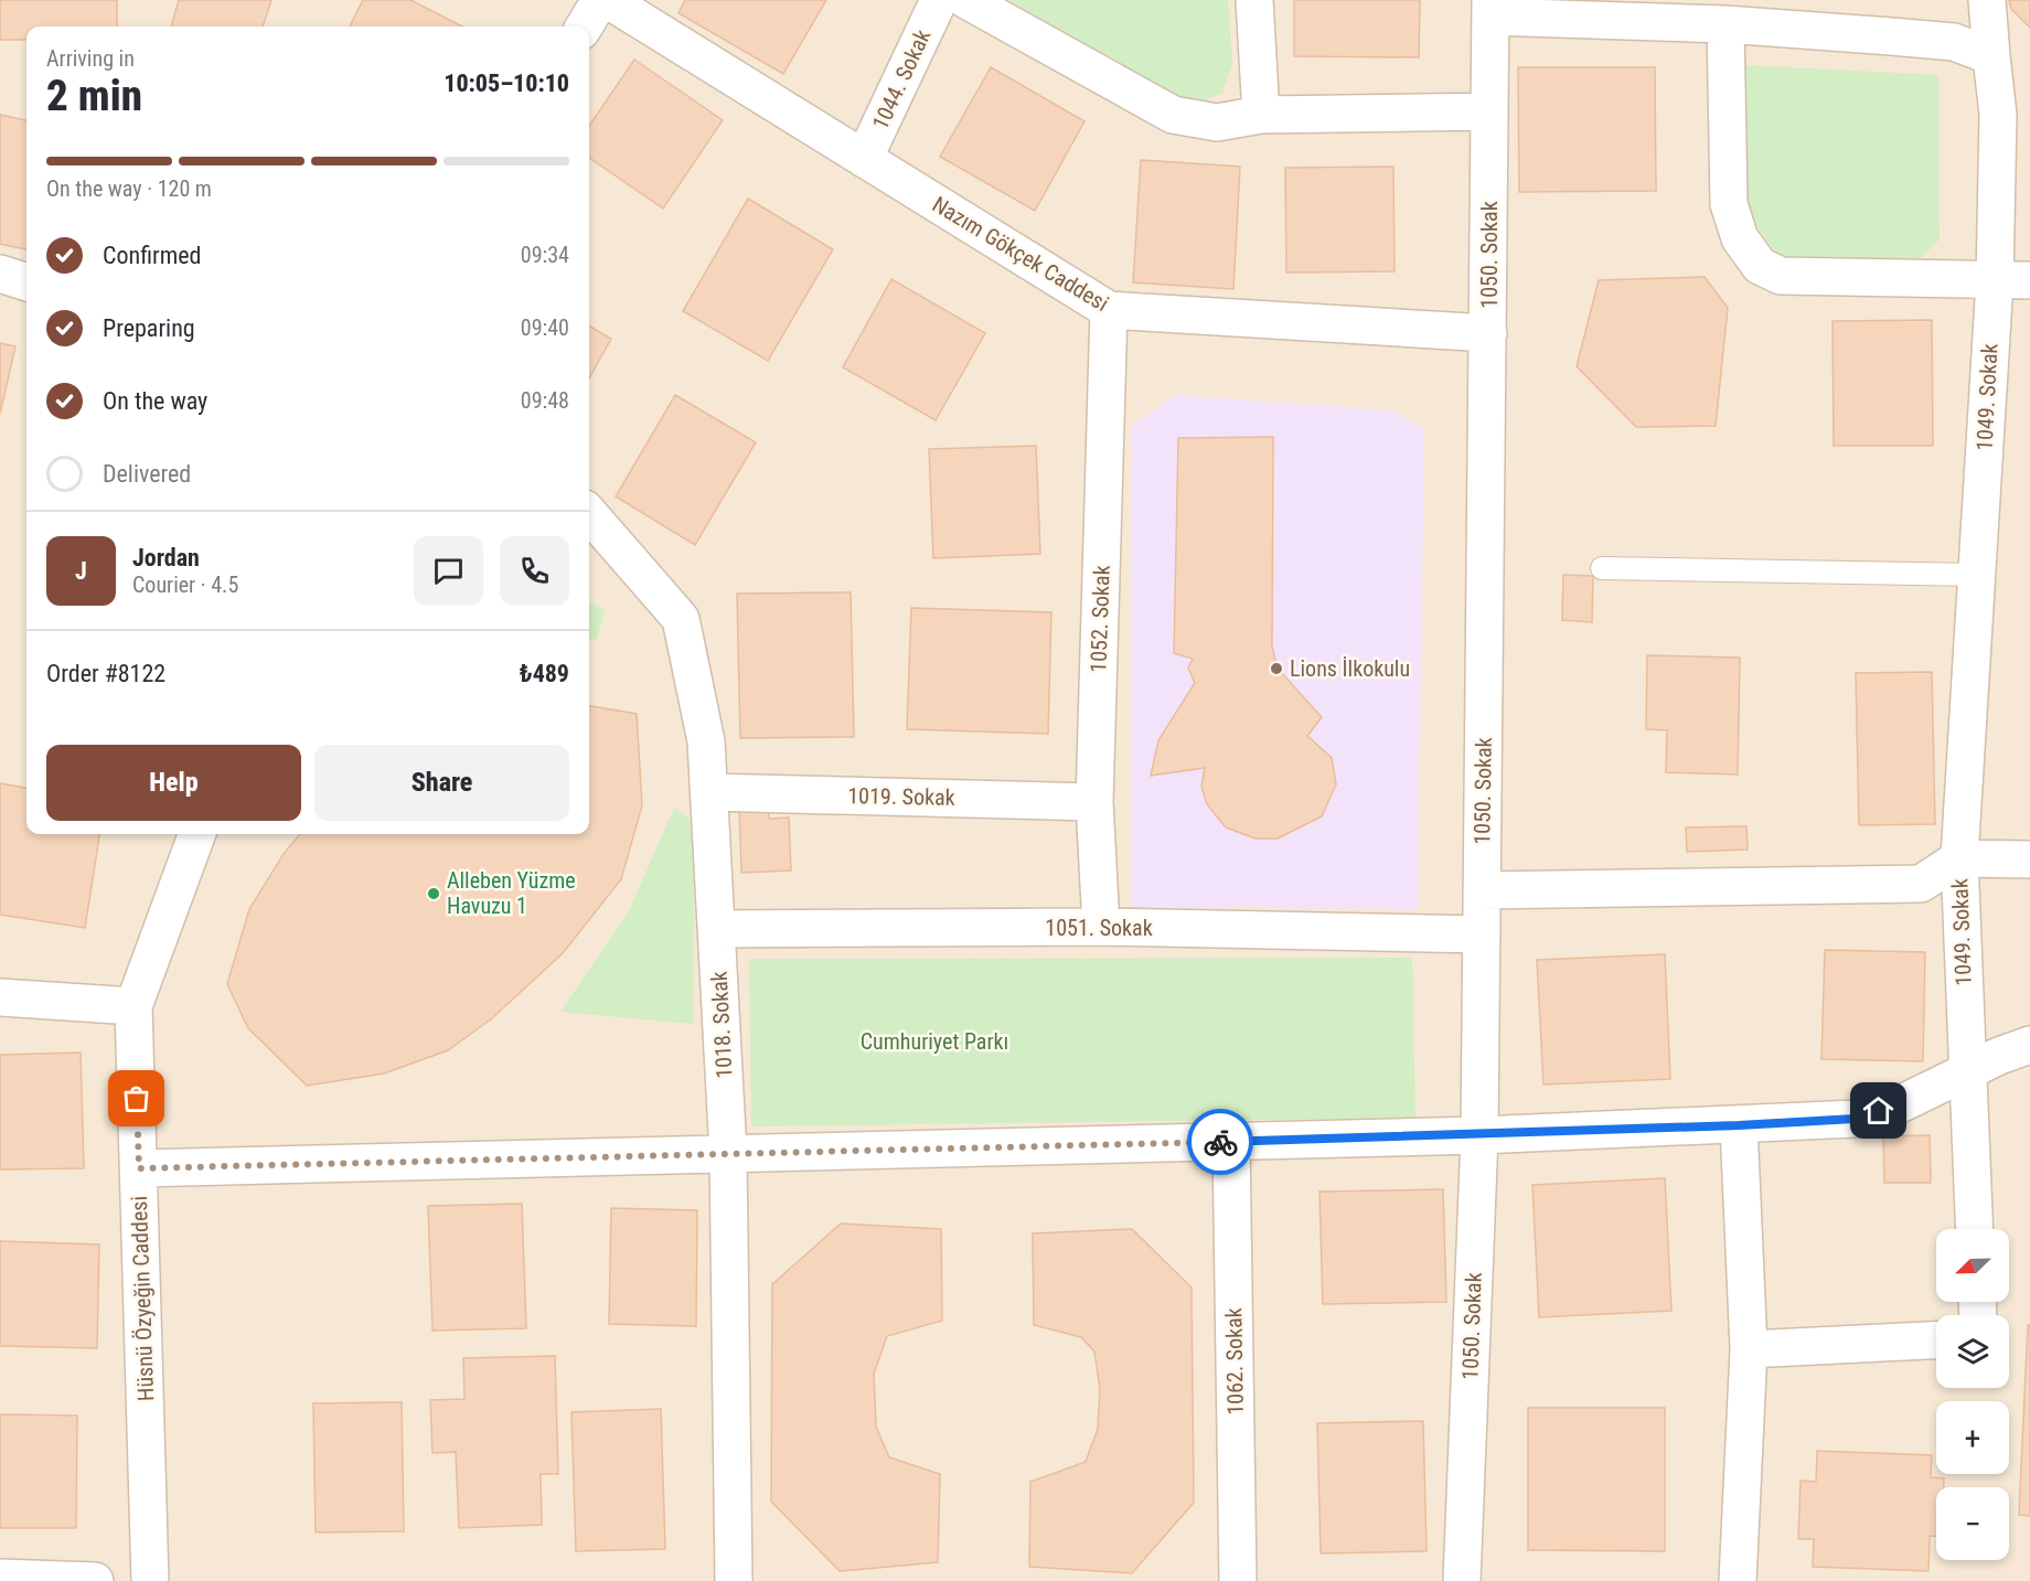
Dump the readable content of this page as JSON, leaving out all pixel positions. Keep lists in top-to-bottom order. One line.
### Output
{"streets":{"street":["1044. Sokak","Nazım Gökçek Caddesi","1050. Sokak","1049. Sokak","1052. Sokak","1019. Sokak","1051. Sokak","1018. Sokak","Hüsnü Özyeğin Caddesi","1062. Sokak"]},"crossings":[["1044. Sokak","Nazım Gökçek Caddesi"],["Nazım Gökçek Caddesi","1050. Sokak"],["Nazım Gökçek Caddesi","1052. Sokak"],["1050. Sokak","1051. Sokak"],["1052. Sokak","1019. Sokak"],["1052. Sokak","1051. Sokak"],["1019. Sokak","1018. Sokak"],["1051. Sokak","1018. Sokak"]],"parks":["Cumhuriyet Parkı"],"places":["Lions İlkokulu","Alleben Yüzme Havuzu 1"],"north":"bottom left","page":{"heading":["2 min","Arriving in","10:05–10:10"],"panel":["Jordan","Courier · 4.5","Order #8122","₺489"],"bar":"On the way · 120 m","list":[["Confirmed","09:34"],["Preparing","09:40"],["On the way","09:48"],"Delivered"],"round":"J","buttons":["Help","Share"],"map_buttons":["+","−"]}}
